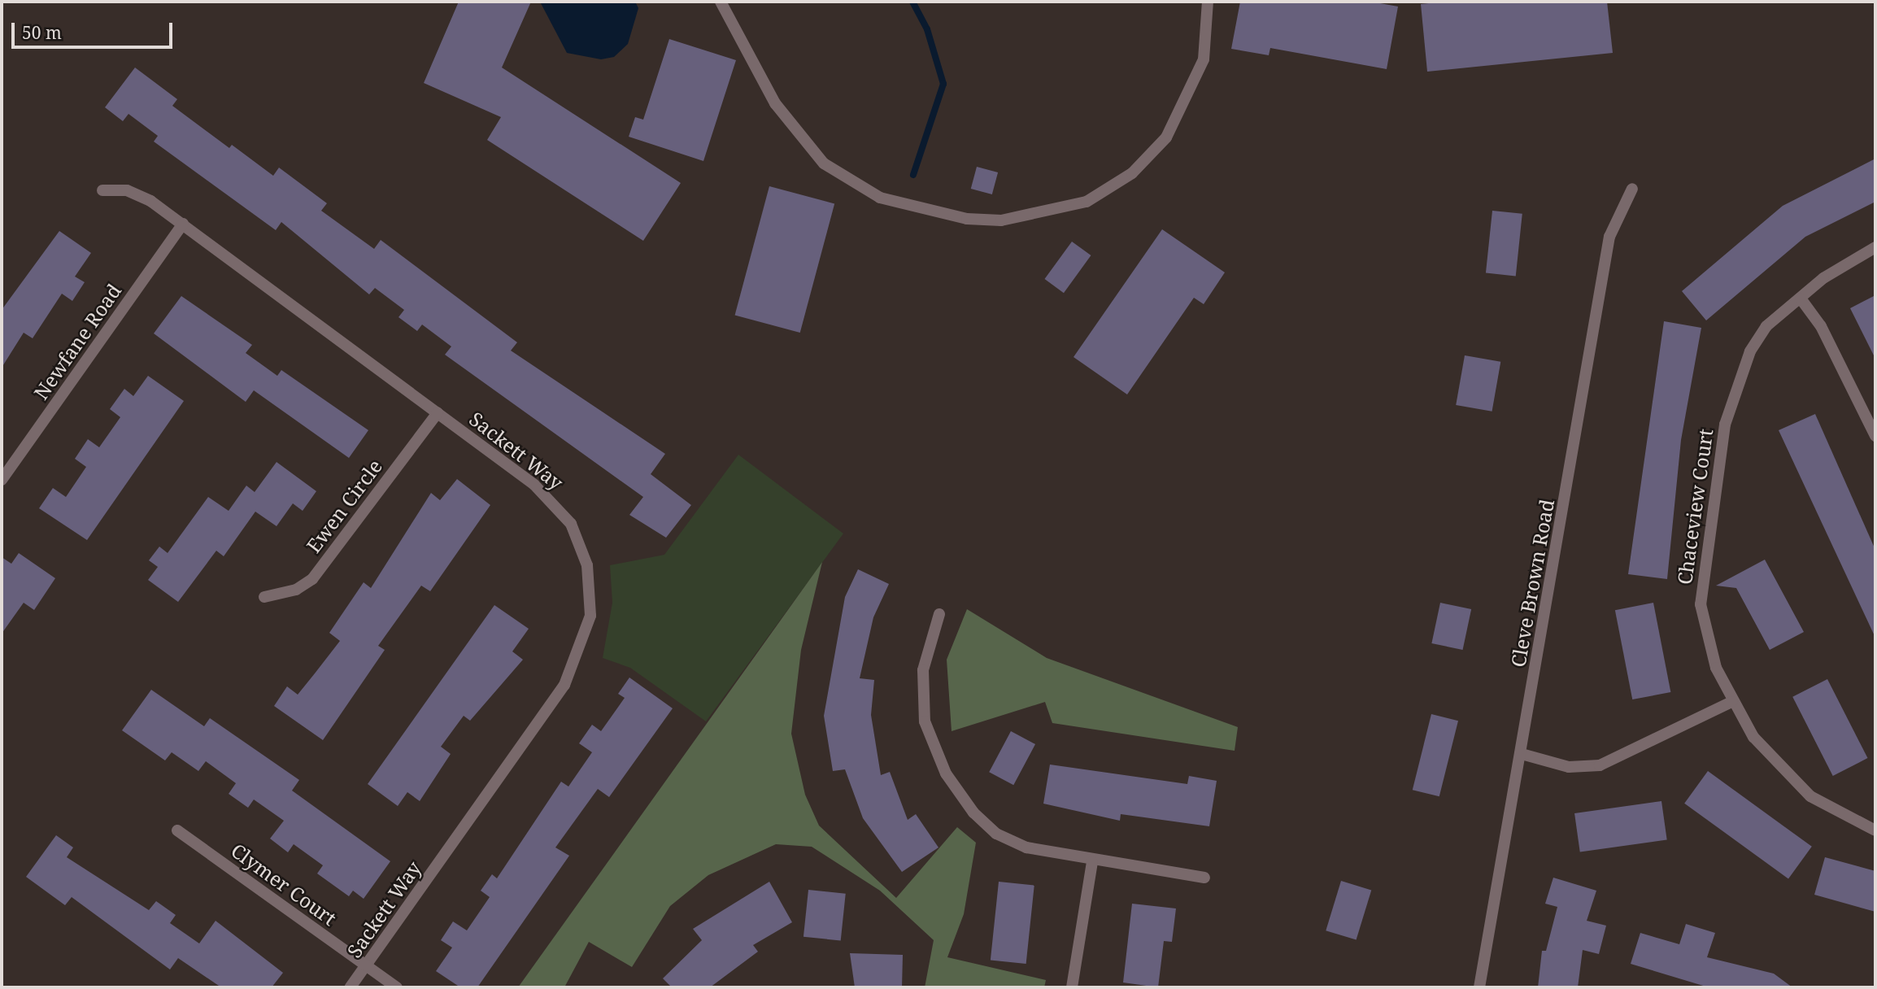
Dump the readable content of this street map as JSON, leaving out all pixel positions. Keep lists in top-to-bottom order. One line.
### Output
{"streets":{"street":["Newfane Road","Sackett Way","Ewen Circle","Chaceview Court","Cleve Brown Road","Clymer Court"]},"crossings":[["Newfane Road","Sackett Way"],["Sackett Way","Ewen Circle"],["Sackett Way","Clymer Court"]],"scale_bar":"50 m"}
